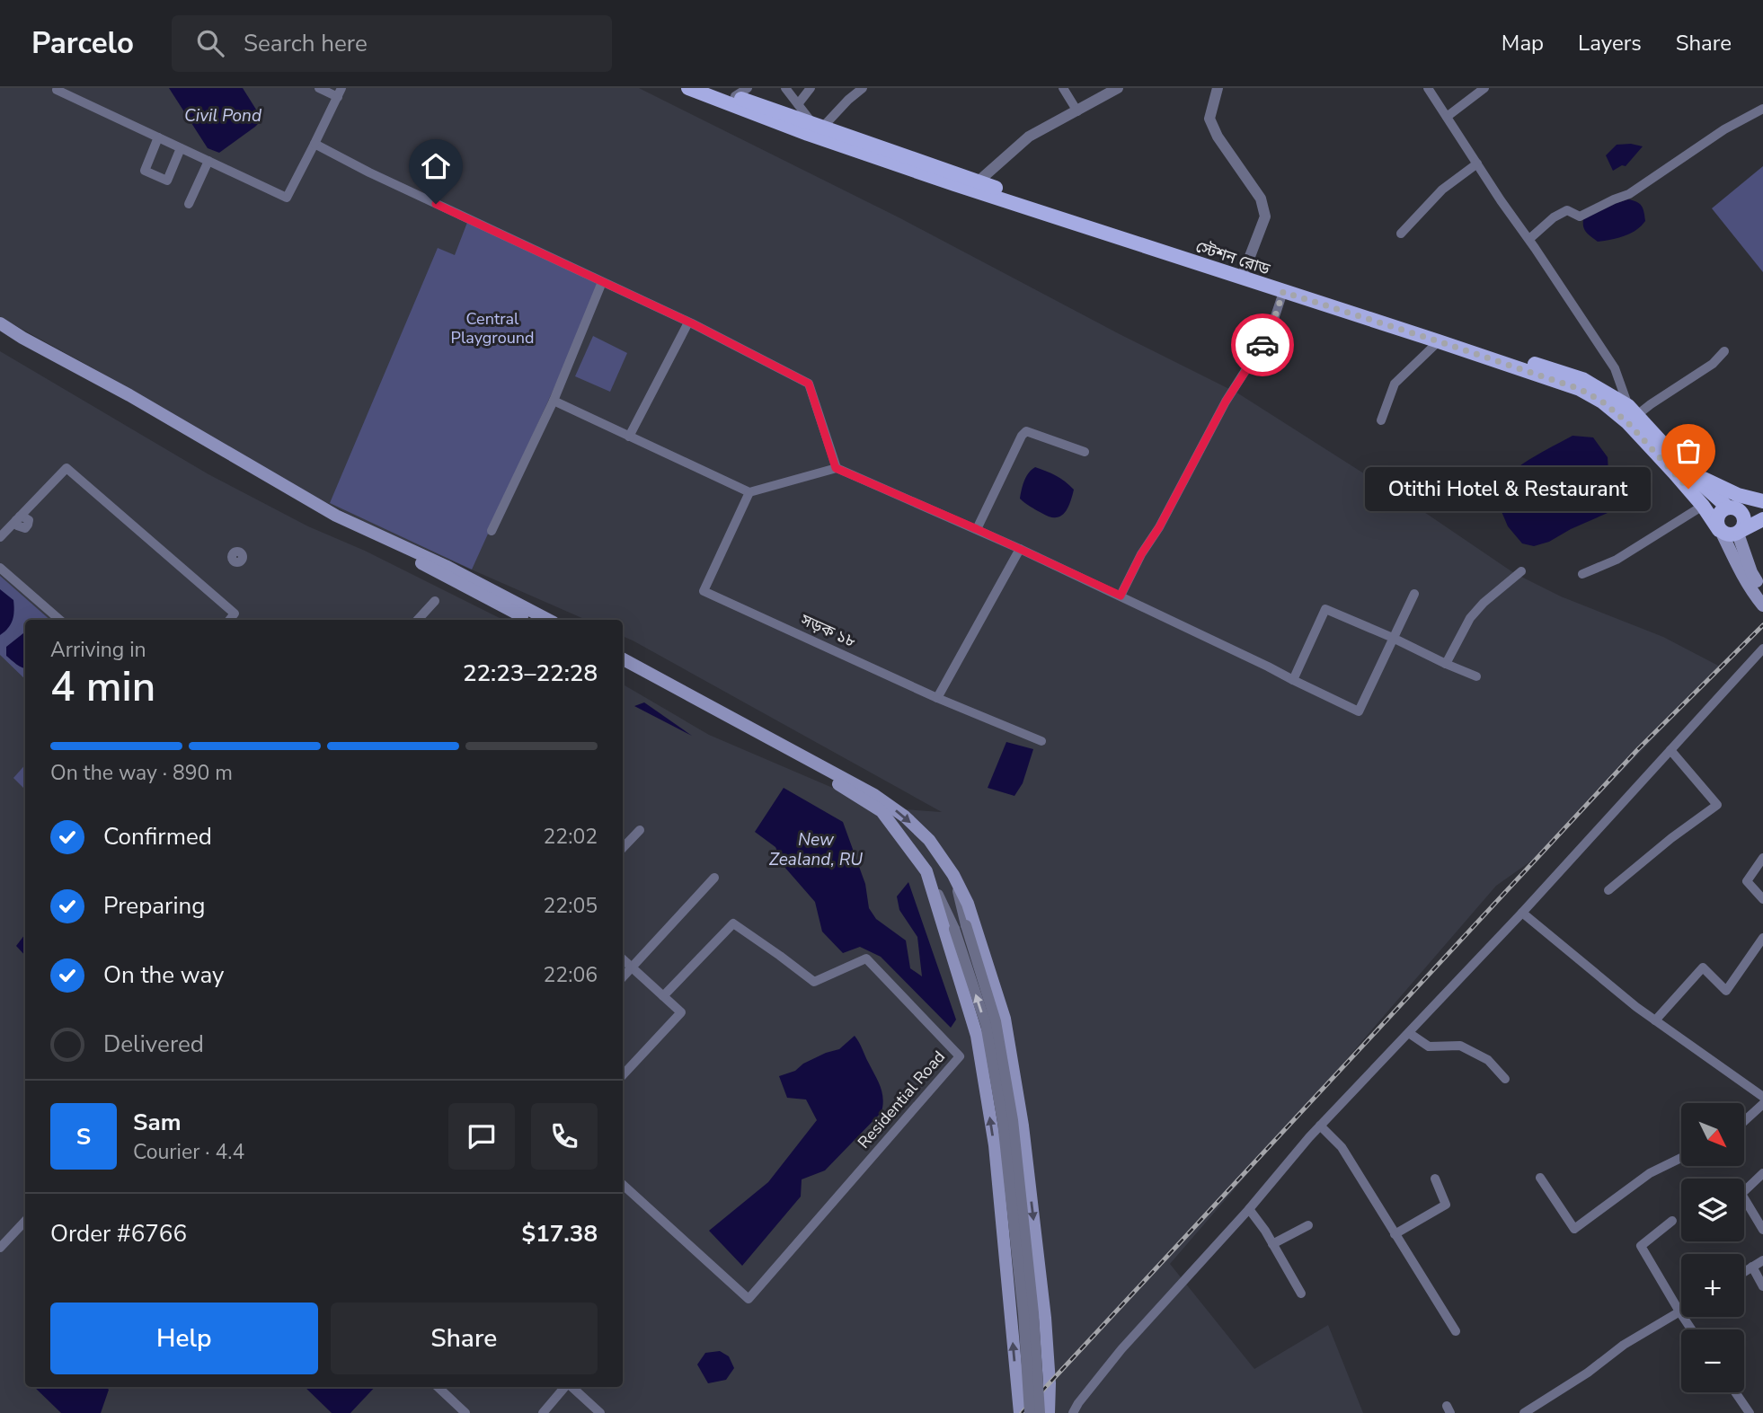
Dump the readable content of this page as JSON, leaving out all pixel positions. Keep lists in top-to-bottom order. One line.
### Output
{"streets":{"main road":["স্টেশন রোড"],"street":["সড়ক ১৮","Residential Road"]},"water":["Civil Pond","New Zealand, RU"],"parks":["Central Playground"],"places":["Otithi Hotel & Restaurant"],"north":"bottom right","page":{"header":"Parcelo","search":"Search here","nav":["Map","Layers","Share"],"bubble":"Otithi Hotel & Restaurant","heading":["4 min","Arriving in","22:23–22:28"],"panel":["Sam","Courier · 4.4","Order #6766","$17.38"],"bar":"On the way · 890 m","list":[["Confirmed","22:02"],["Preparing","22:05"],["On the way","22:06"],"Delivered"],"map_buttons":["+","−"],"round":"S","buttons":["Help","Share"]}}
